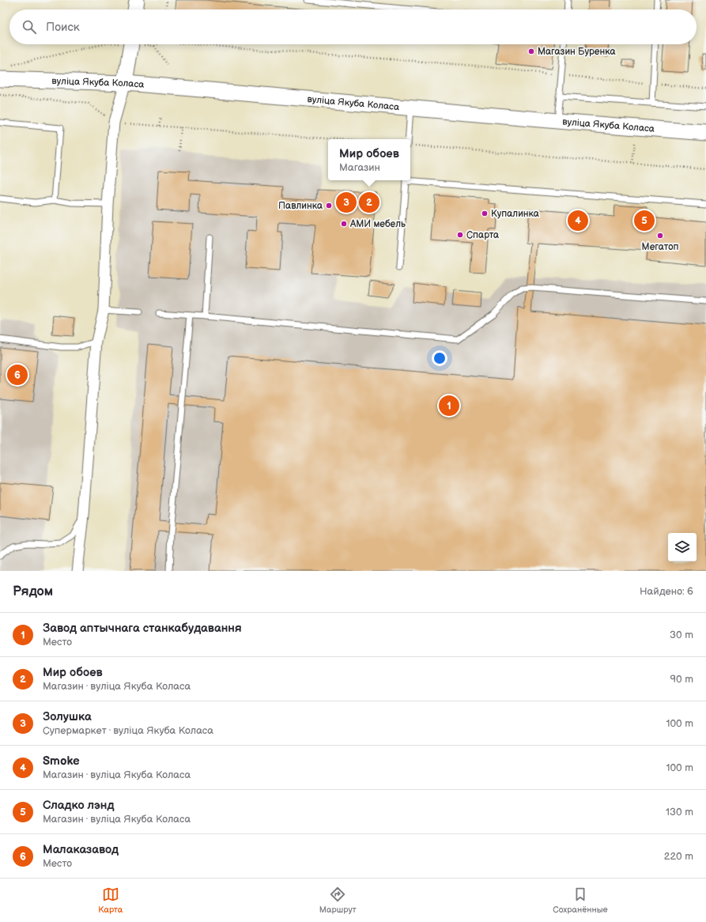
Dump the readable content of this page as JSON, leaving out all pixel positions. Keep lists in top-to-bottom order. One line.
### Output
{"streets":{"main road":["вуліца Якуба Коласа"]},"places":["Магазин Буренка","Павлинка","Купалинка","АМИ мебель","Спарта","Мегатоп"],"page":{"search":"Поиск","popup":["Мир обоев","Магазин"],"pins":["2","3","4","5","6","1"],"heading":["Рядом","Найдено: 6"],"list":[{"mark":"1","name":"Завод аптычнага станкабудавання","note":"Место","value":"30 m"},{"mark":"2","name":"Мир обоев","note":"Магазин · вуліца Якуба Коласа","value":"90 m"},{"mark":"3","name":"Золушка","note":"Супермаркет · вуліца Якуба Коласа","value":"100 m"},{"mark":"4","name":"Smoke","note":"Магазин · вуліца Якуба Коласа","value":"100 m"},{"mark":"5","name":"Сладко лэнд","note":"Магазин · вуліца Якуба Коласа","value":"130 m"},{"mark":"6","name":"Малаказавод","note":"Место","value":"220 m"}],"nav":["Карта","Маршрут","Сохранённые"]}}
